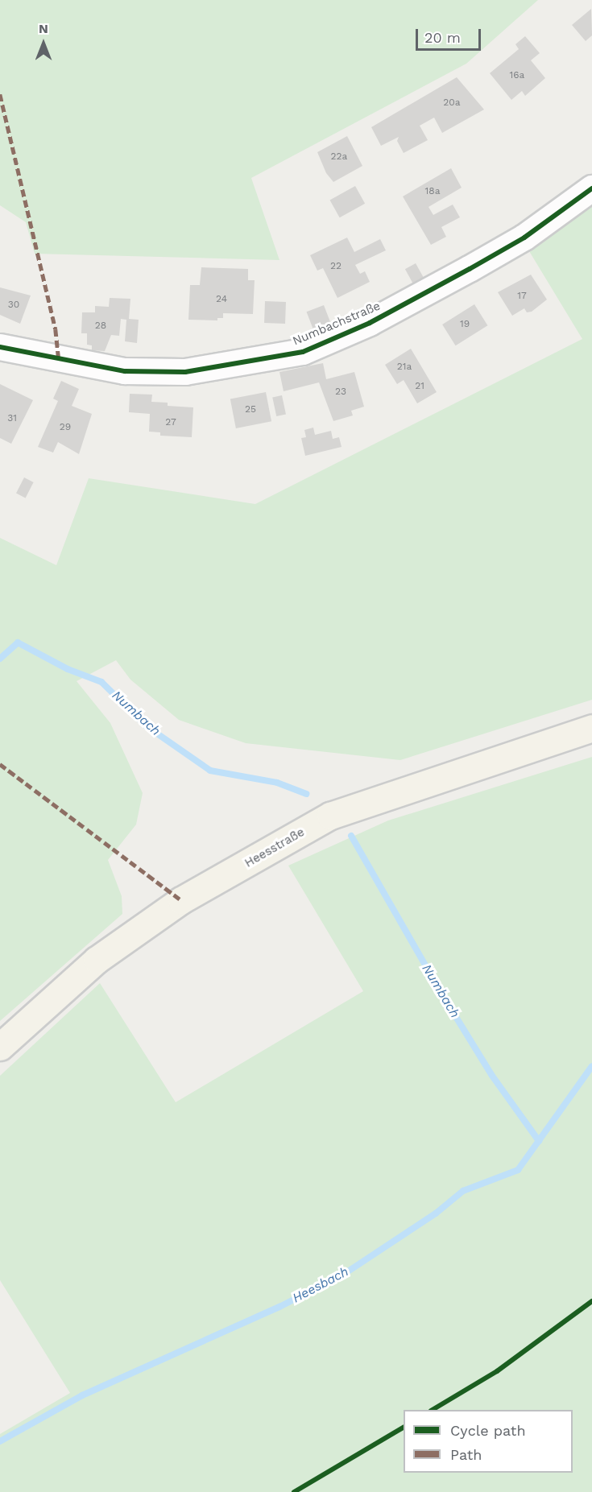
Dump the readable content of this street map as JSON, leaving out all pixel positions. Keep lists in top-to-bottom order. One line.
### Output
{"streets":{"main road":["Heesstraße"],"street":["Numbachstraße"]},"water":["Numbach","Heesbach"],"house_numbers":["16a","20a","22a","18a","22","17","24","30","19","28","21a","21","23","25","31","27","29"],"legend":["Cycle path","Path"],"scale_bar":"20 m","north":"top"}
